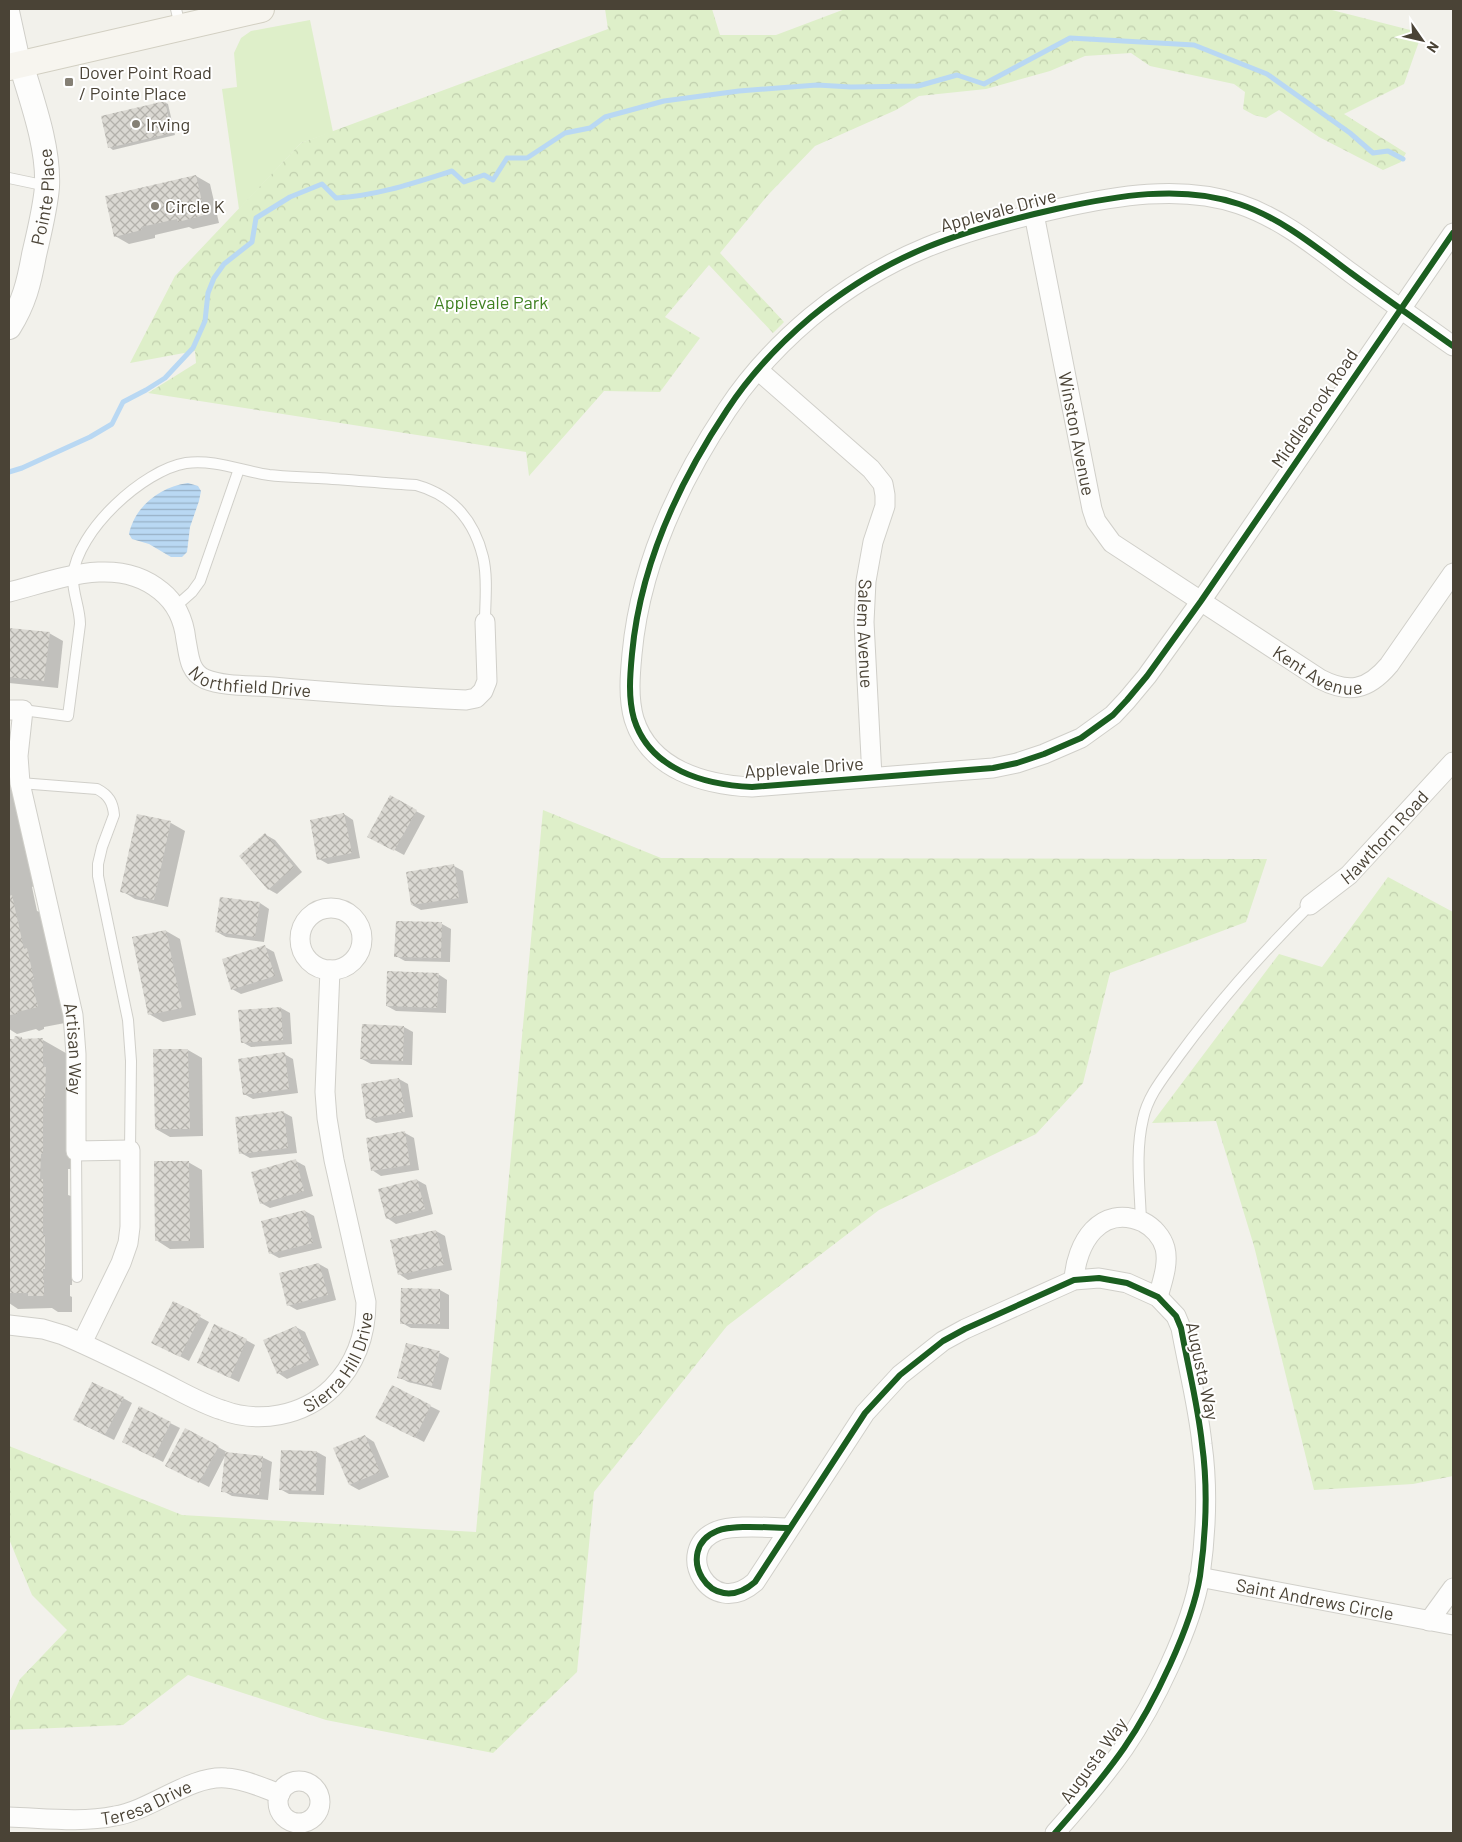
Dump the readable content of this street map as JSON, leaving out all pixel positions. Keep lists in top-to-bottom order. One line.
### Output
{"streets":{"street":["Pointe Place","Applevale Drive","Middlebrook Road","Winston Avenue","Salem Avenue","Kent Avenue","Northfield Drive","Hawthorn Road","Artisan Way","Sierra Hill Drive","Augusta Way","Saint Andrews Circle","Teresa Drive"]},"crossings":[["Applevale Drive","Middlebrook Road"],["Applevale Drive","Winston Avenue"],["Applevale Drive","Salem Avenue"],["Applevale Drive","Kent Avenue"],["Middlebrook Road","Winston Avenue"],["Middlebrook Road","Kent Avenue"],["Winston Avenue","Kent Avenue"],["Augusta Way","Saint Andrews Circle"]],"parks":["Applevale Park"],"places":{"transit":["Dover Point Road / Pointe Place"],"other":["Irving","Circle K"]},"north":"bottom right"}
